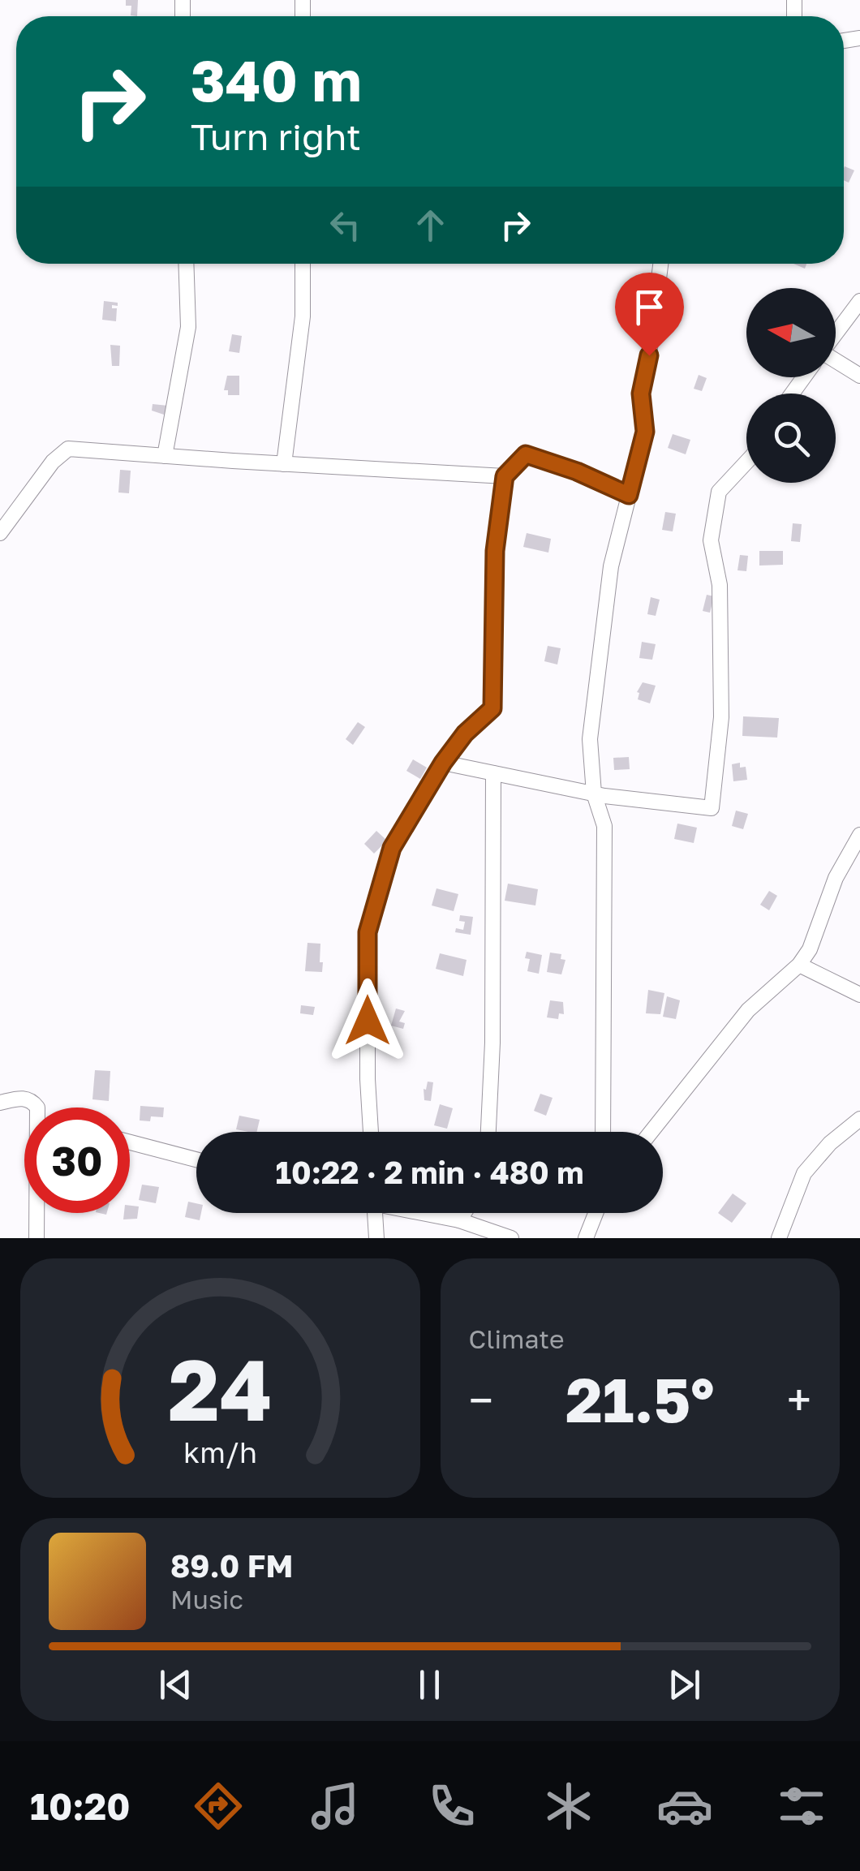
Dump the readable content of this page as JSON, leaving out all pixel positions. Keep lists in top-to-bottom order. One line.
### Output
{"north":"left","page":{"turn":["340 m","Turn right"],"limit":"30","trip":"10:22 · 2 min · 480 m","tile":"Climate","heat":["−","21.5°","+"],"song":["89.0 FM","Music"],"tabs":"10:20","gauge":["24","km/h"]}}
